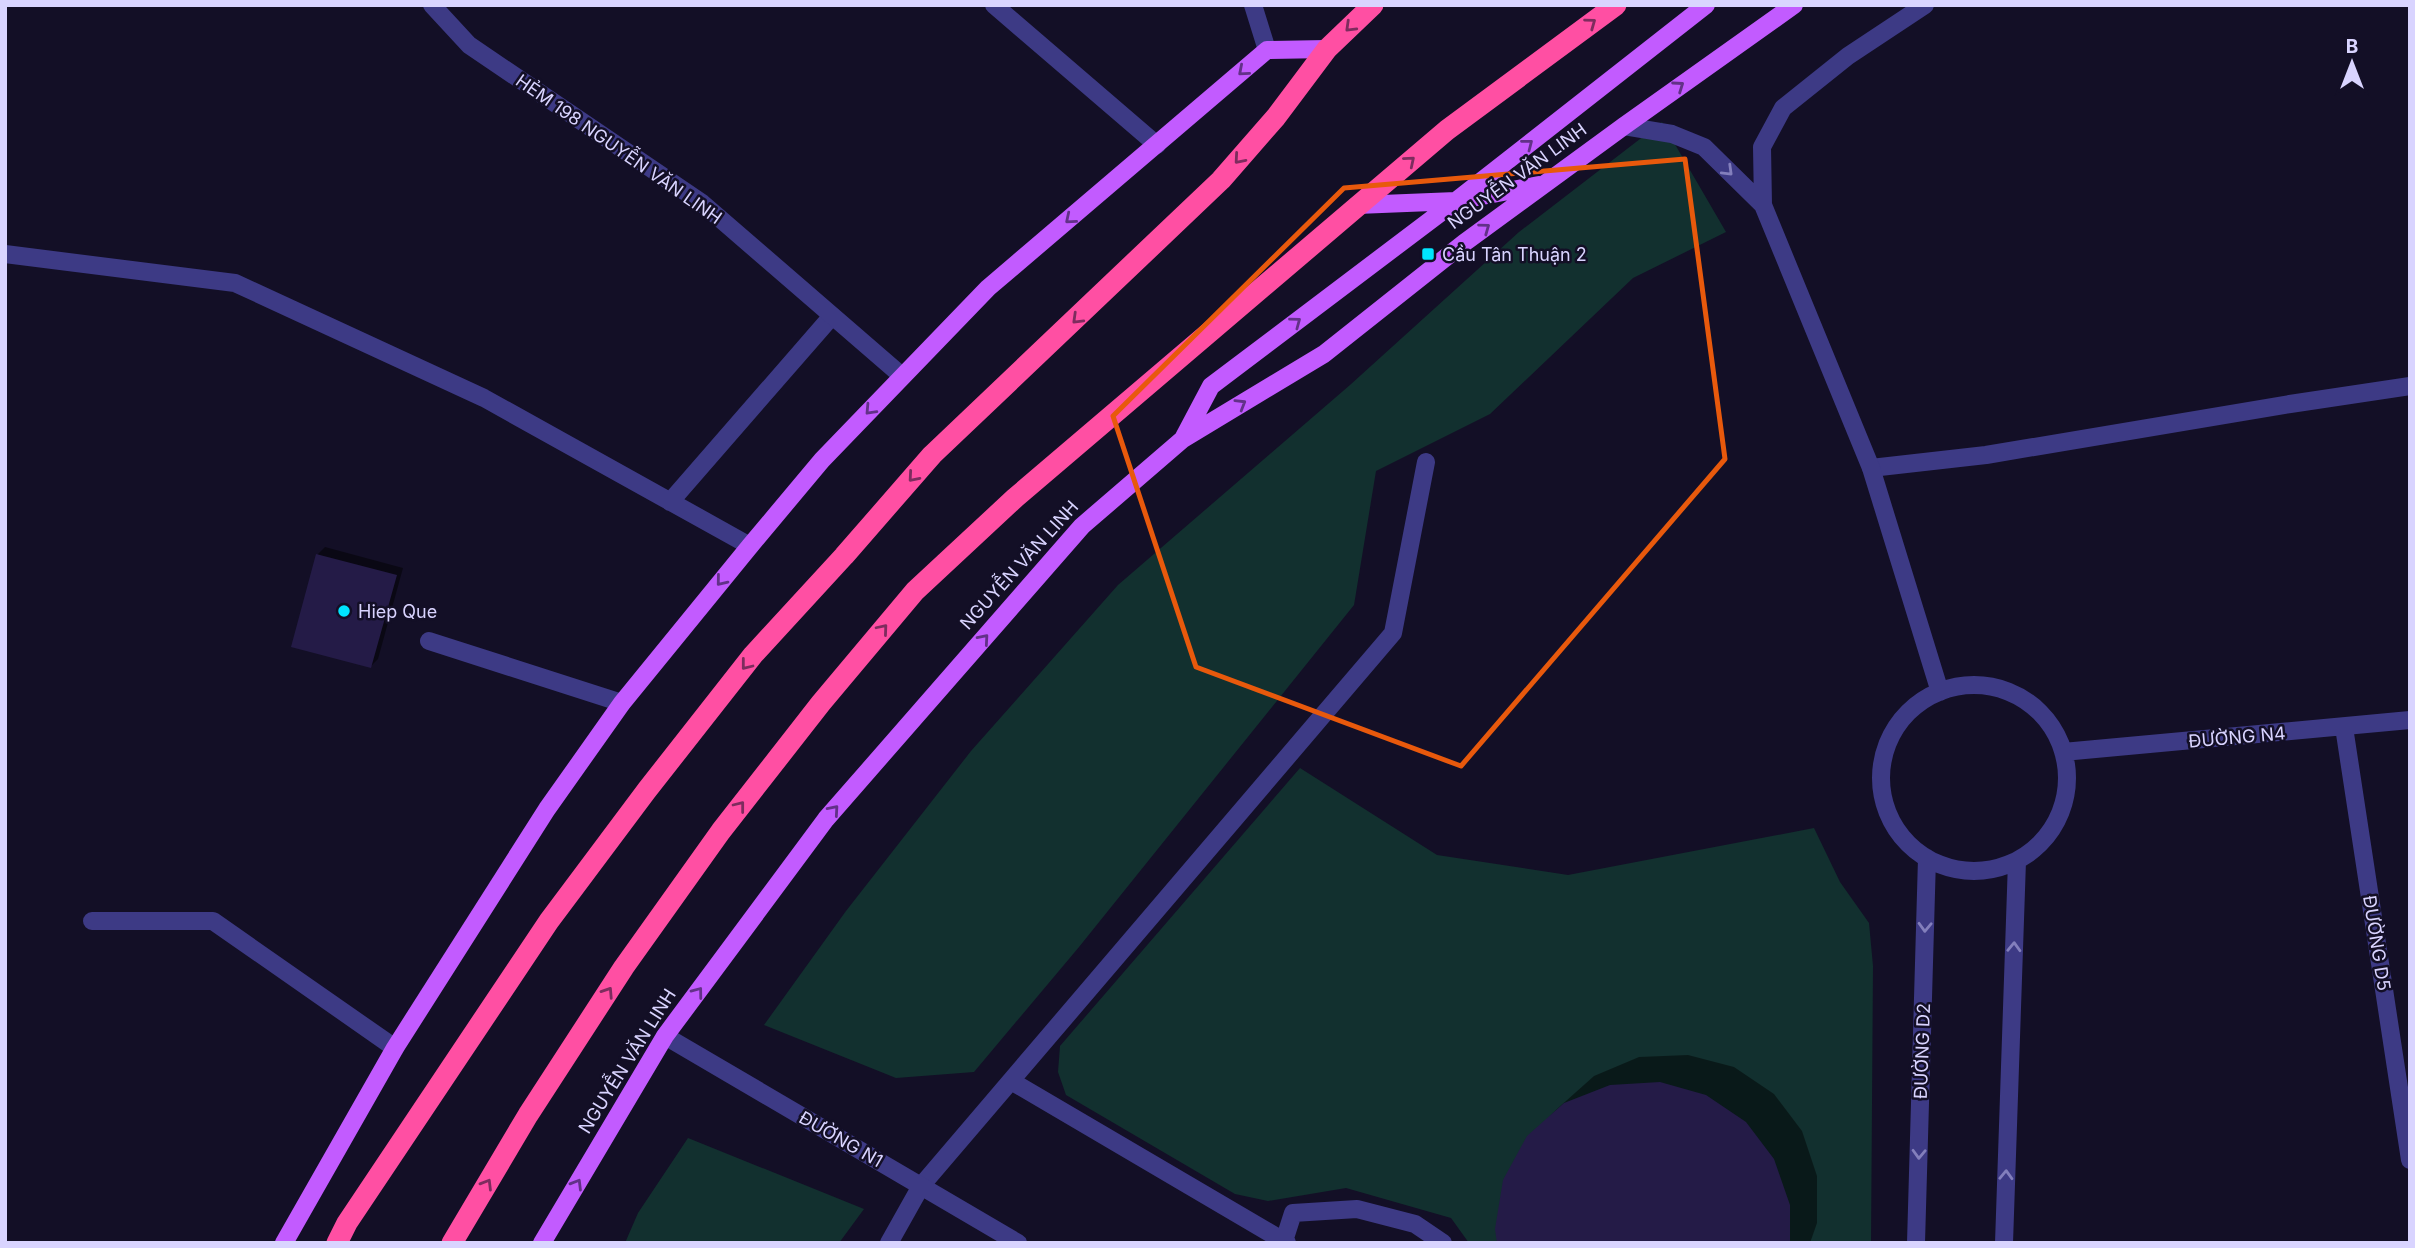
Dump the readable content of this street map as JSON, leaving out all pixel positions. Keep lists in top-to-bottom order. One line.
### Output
{"streets":{"main road":["NGUYỄN VĂN LINH"],"street":["HẺM 198 NGUYỄN VĂN LINH","ĐƯỜNG N4","ĐƯỜNG D5","ĐƯỜNG D2","ĐƯỜNG N1"]},"crossings":[["NGUYỄN VĂN LINH","ĐƯỜNG N1"],["ĐƯỜNG N4","ĐƯỜNG D5"],["ĐƯỜNG N4","ĐƯỜNG D2"]],"one_way":["NGUYỄN VĂN LINH"],"places":{"transit":["Cầu Tân Thuận 2"],"other":["Hiep Que"]},"north":"top"}
